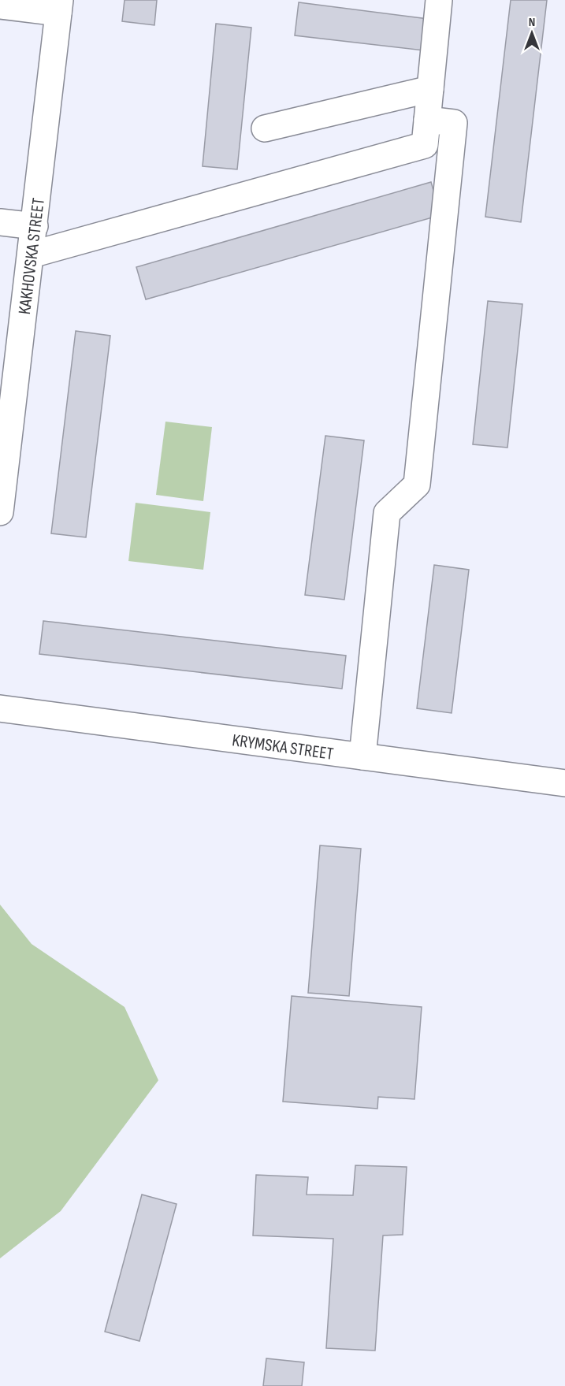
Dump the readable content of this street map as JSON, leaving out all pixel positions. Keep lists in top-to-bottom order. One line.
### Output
{"streets":{"street":["KAKHOVSKA STREET","KRYMSKA STREET"]},"north":"top"}
